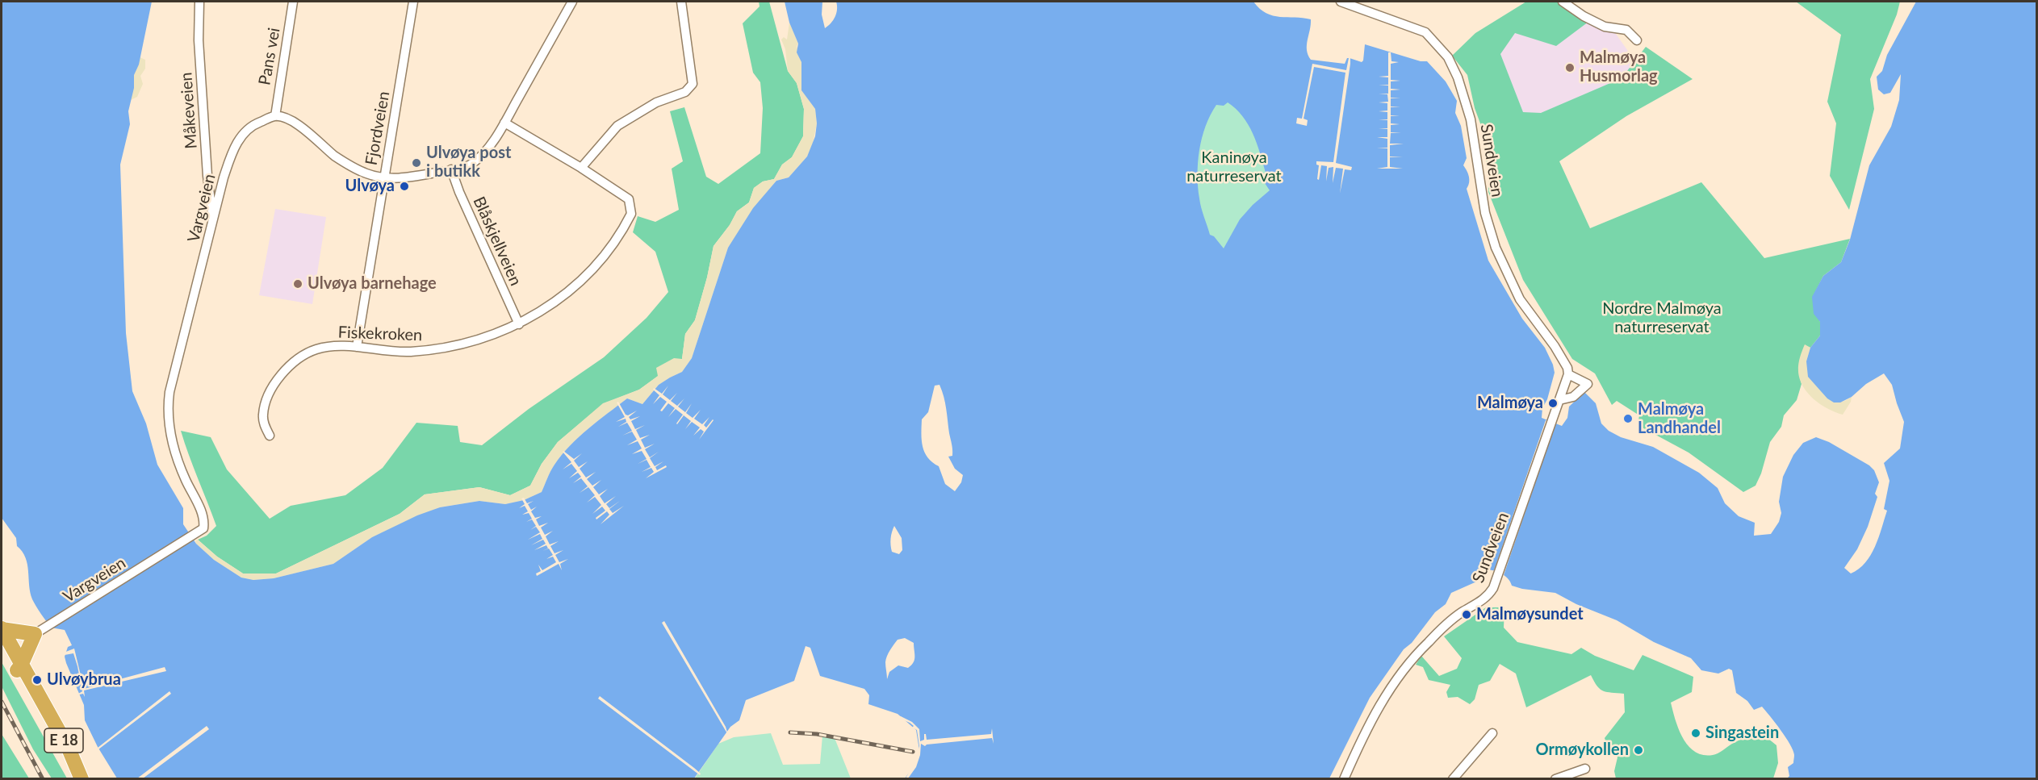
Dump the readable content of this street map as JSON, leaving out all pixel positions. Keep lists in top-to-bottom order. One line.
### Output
{"streets":{"highway":["E 18"],"street":["Pans vei","Måkeveien","Fjordveien","Sundveien","Vargveien","Blåskjellveien","Fiskekroken"]},"crossings":[["Pans vei","Vargveien"],["Måkeveien","Vargveien"],["Fjordveien","Fiskekroken"],["Vargveien","E 18"],["Blåskjellveien","Fiskekroken"]],"parks":["Kaninøya naturreservat","Nordre Malmøya naturreservat"],"places":["Malmøya Husmorlag","Ulvøya post i butikk","Ulvøya","Ulvøya barnehage","Malmøya","Malmøya Landhandel","Malmøysundet","Ulvøybrua","Singastein","Ormøykollen"]}
